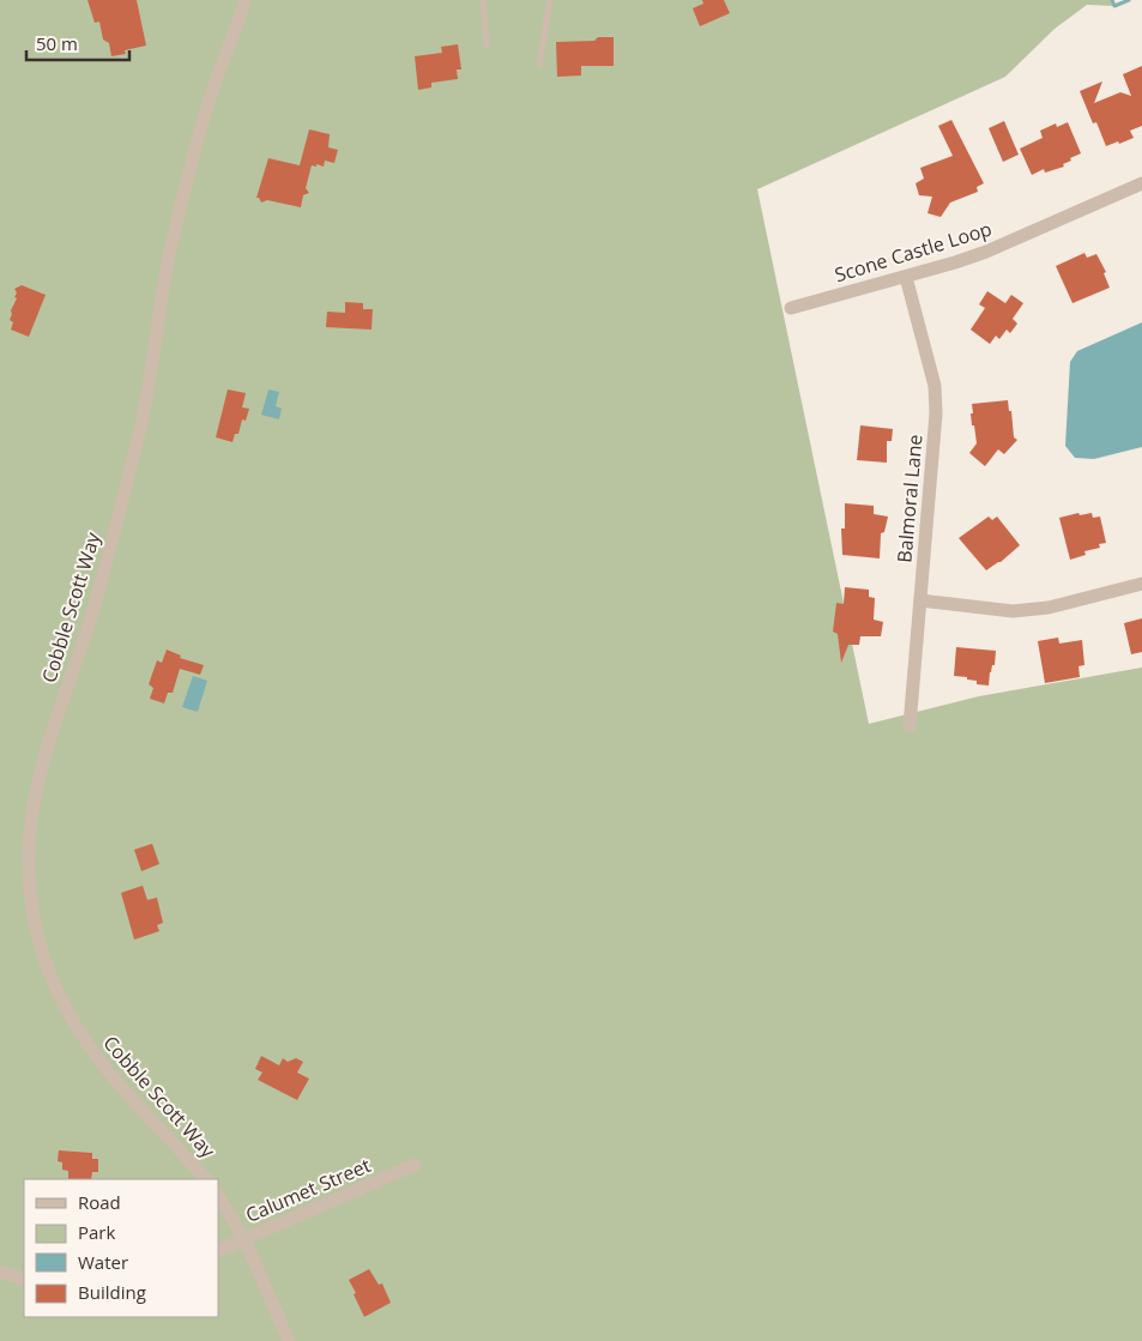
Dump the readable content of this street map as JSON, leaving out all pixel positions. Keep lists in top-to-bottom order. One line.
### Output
{"streets":{"street":["Scone Castle Loop","Balmoral Lane","Cobble Scott Way","Calumet Street"]},"crossings":[["Scone Castle Loop","Balmoral Lane"]],"legend":["Road","Park","Water","Building"],"scale_bar":"50 m"}
